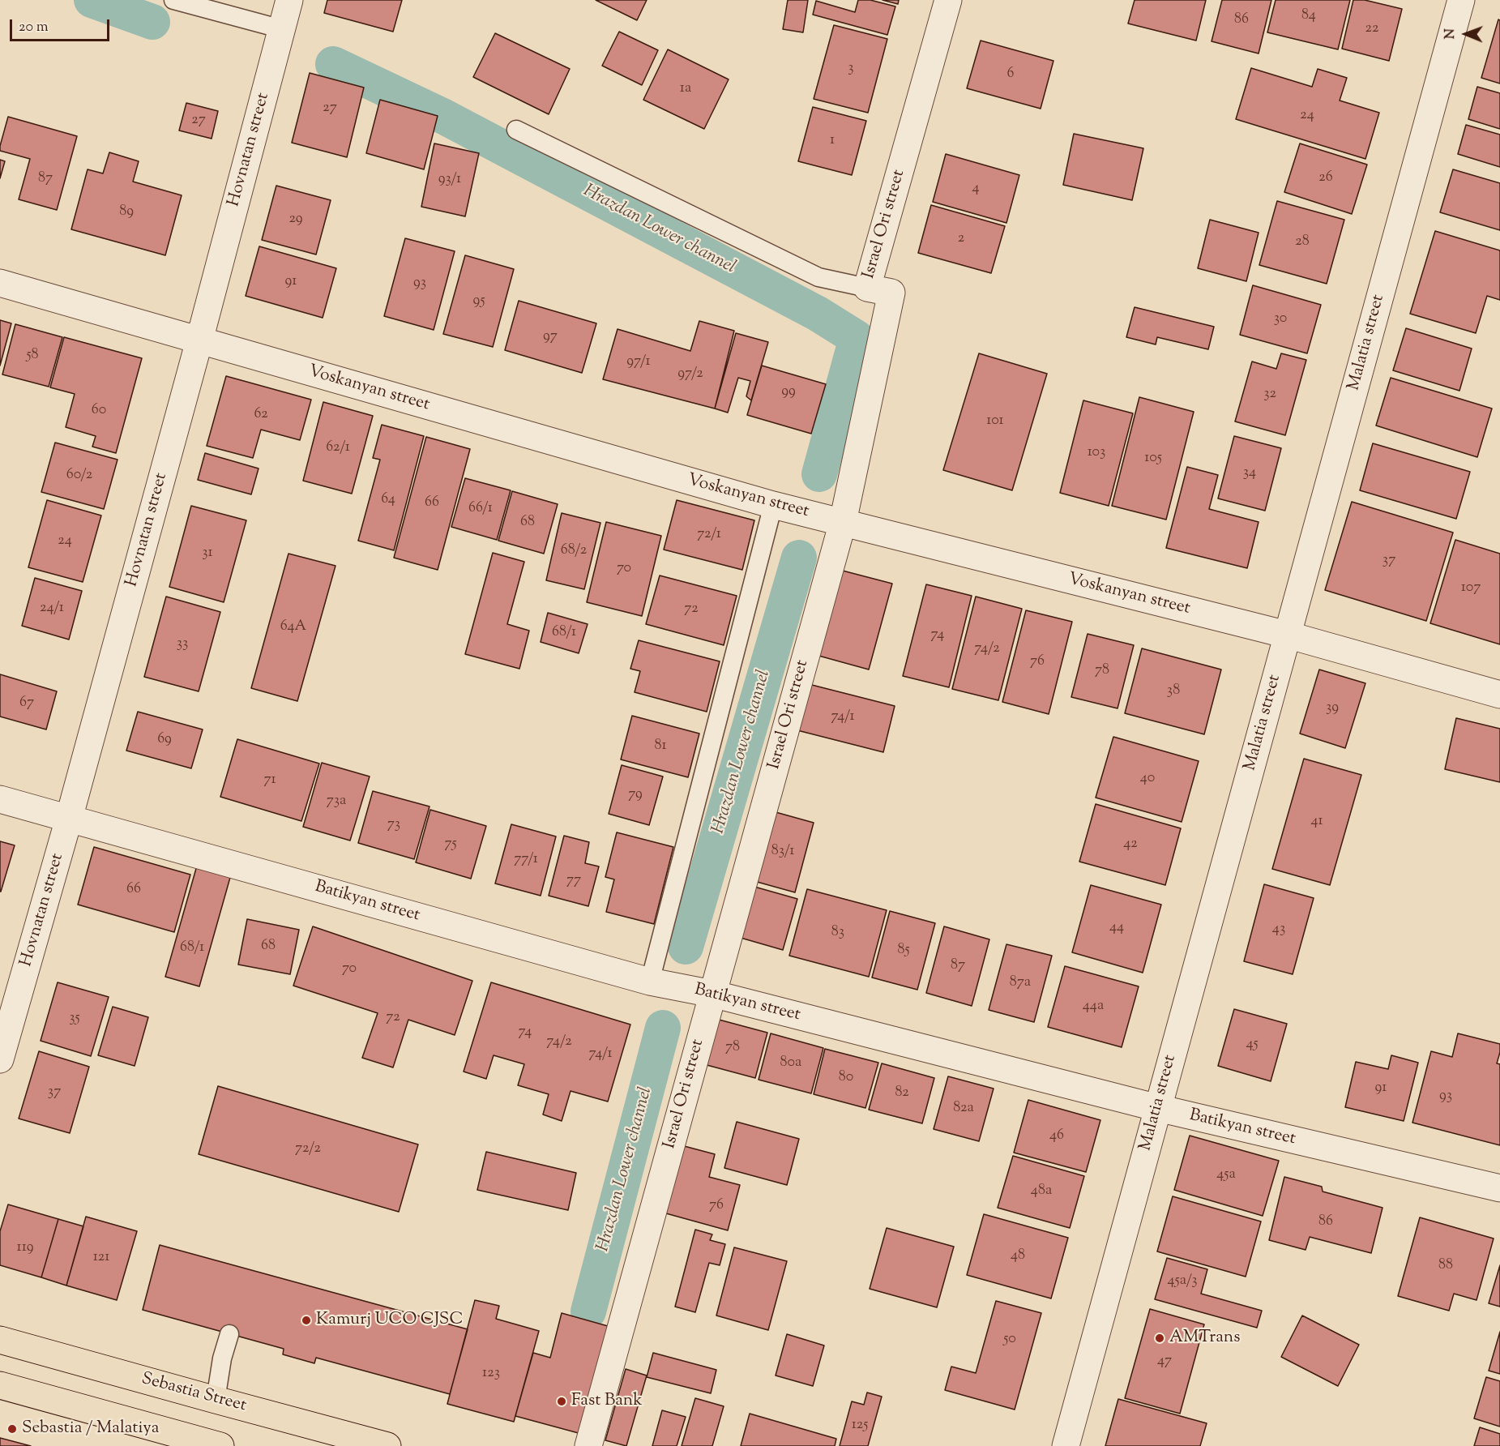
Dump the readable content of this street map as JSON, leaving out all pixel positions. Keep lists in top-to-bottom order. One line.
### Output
{"streets":{"main road":["Sebastia Street"],"street":["Hovnatan street","Israel Ori street","Malatia street","Voskanyan street","Batikyan street"]},"crossings":[["Hovnatan street","Voskanyan street"],["Hovnatan street","Batikyan street"],["Israel Ori street","Voskanyan street"],["Israel Ori street","Batikyan street"],["Malatia street","Voskanyan street"],["Malatia street","Batikyan street"]],"water":["Hrazdan Lower channel"],"places":["Kamurj UCO CJSC","AMTrans","Fast Bank","Sebastia / Malatiya"],"house_numbers":["84","86","22","3","6","1a","27","24","27","1","26","87","93/1","4","89","29","2","28","91","93","95","30","97","58","97/1","97/2","99","32","60","62","101","62/1","103","105","34","60/2","64","66","66/1","68","72/1","24","68/2","31","37","70","107","24/1","72","64A","68/1","74","33","74/2","76","78","38","67","39","74/1","69","81","40","71","79","73a","41","73","75","42","83/1","77/1","77","66","44","43","83","68","68/1","85","87","70","87a","44a","72","35","74","74/2","45","78","74/1","80a","80","91","37","82","93","82a","46","72/2","45a","48a","76","86","119","48","121","88","45a/3","50","47","123","125"],"scale_bar":"20 m","north":"left"}
